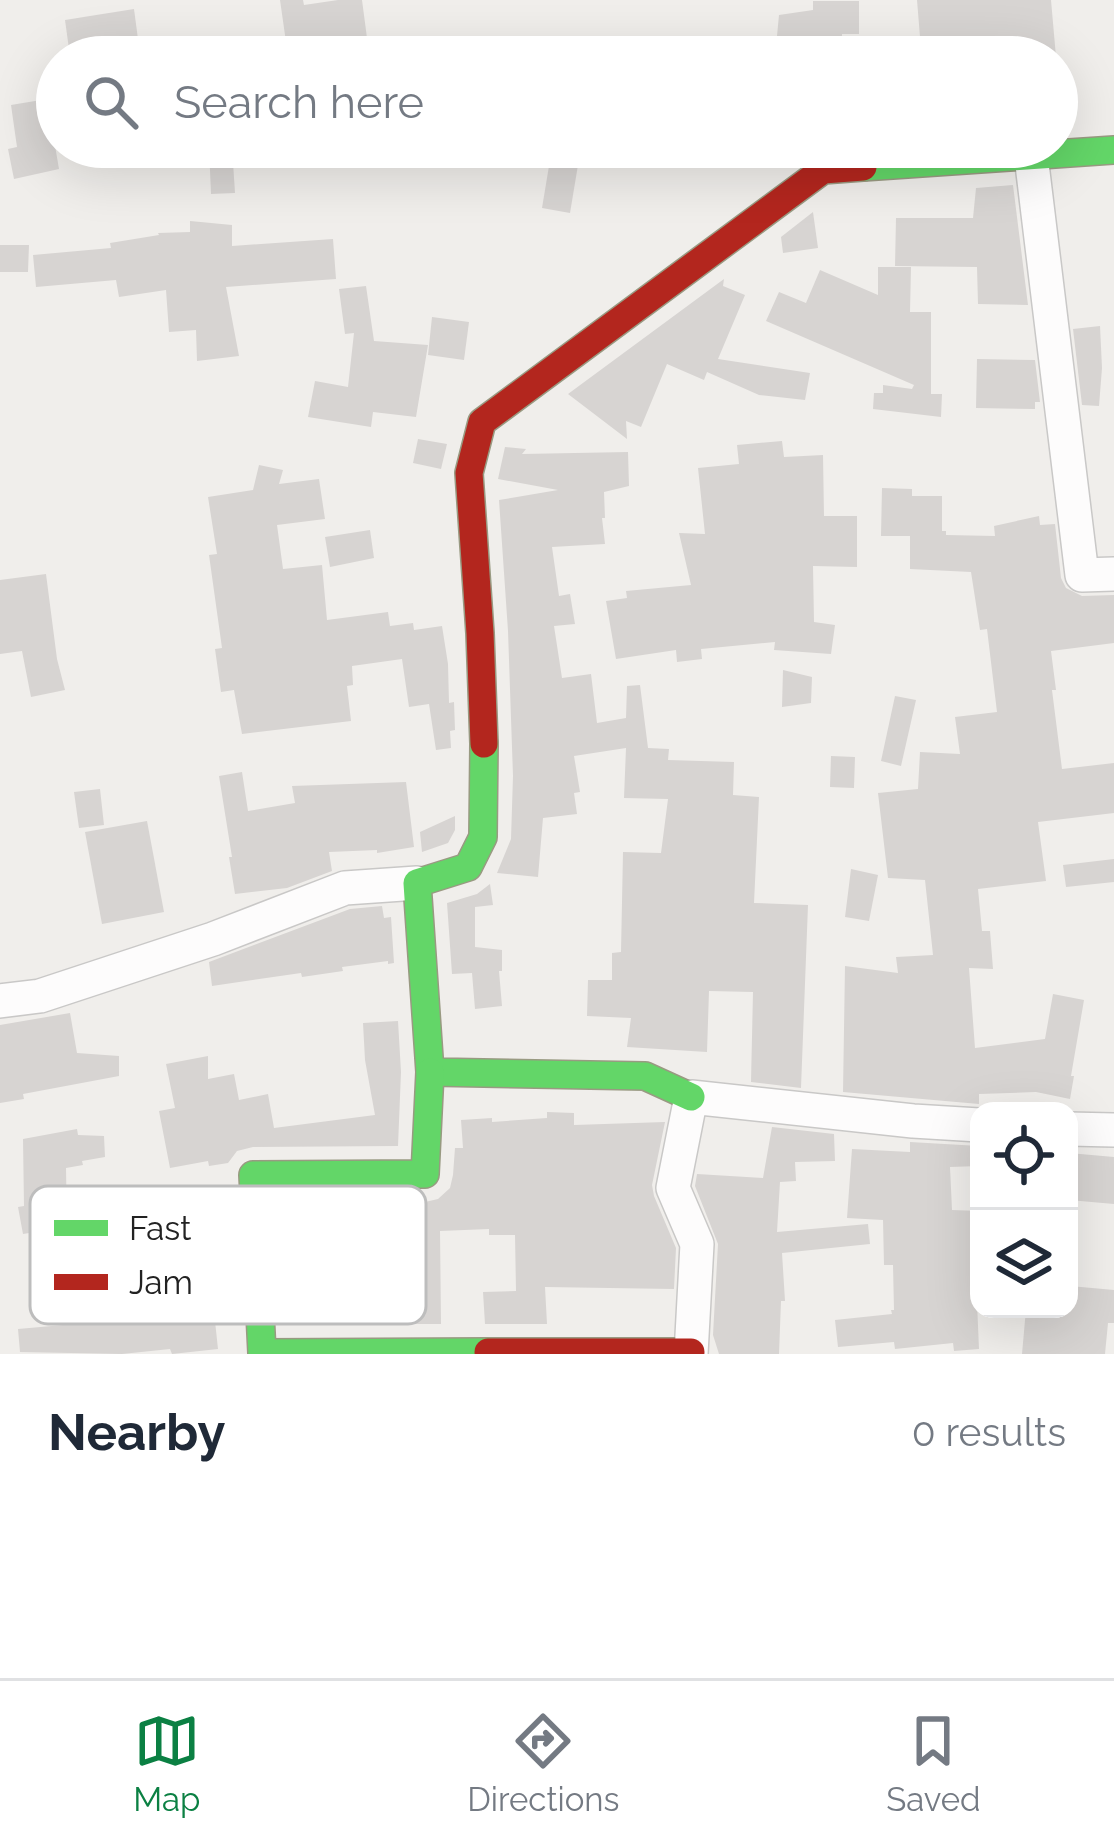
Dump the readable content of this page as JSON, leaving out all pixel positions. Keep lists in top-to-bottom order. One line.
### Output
{"legend":["Fast","Jam"],"page":{"search":"Search here","heading":["Nearby","0 results"],"nav":["Map","Directions","Saved"]}}
